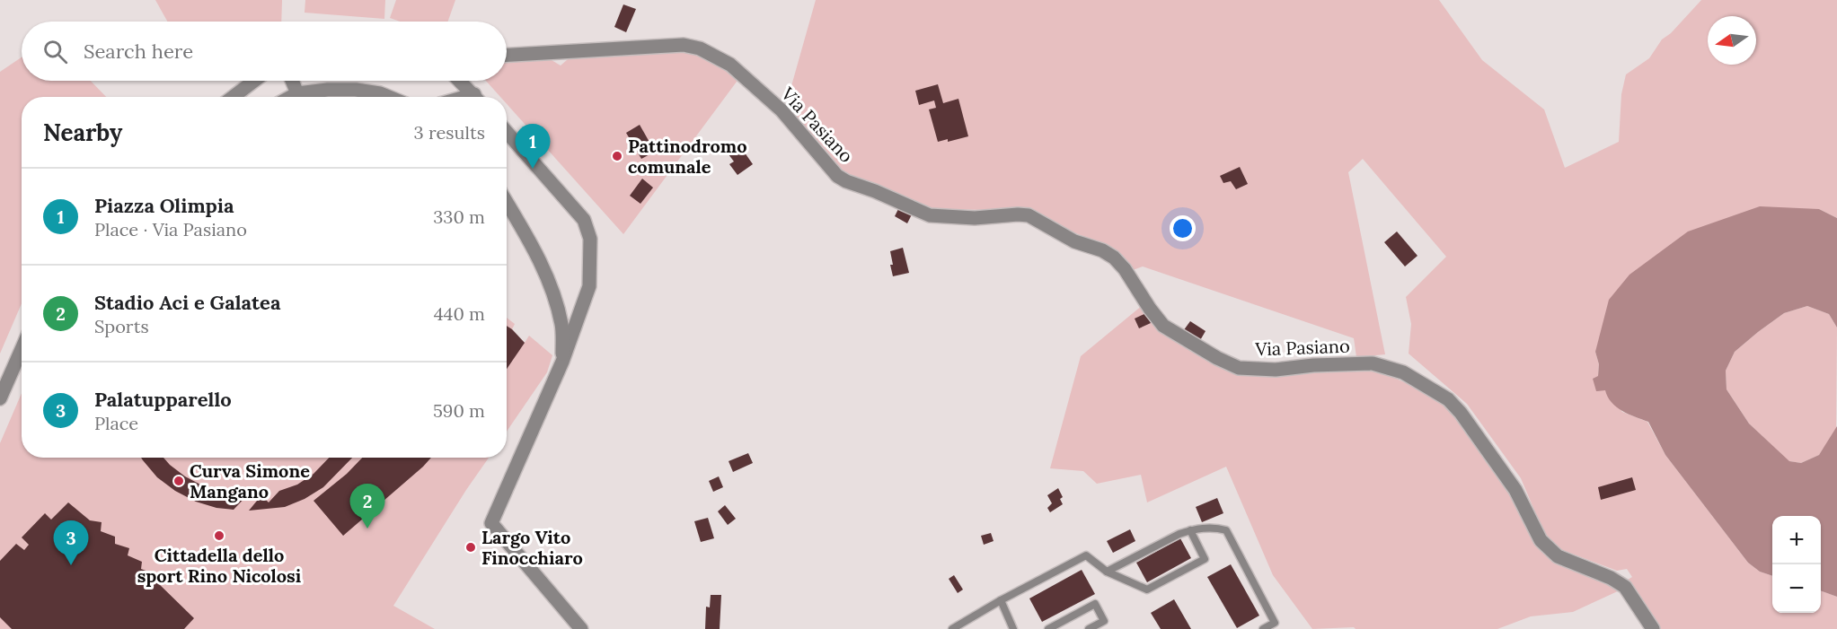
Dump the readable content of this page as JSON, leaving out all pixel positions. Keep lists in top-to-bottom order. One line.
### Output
{"streets":{"street":["Via Pasiano"]},"places":["Pattinodromo comunale","Curva Simone Mangano","Cittadella dello sport Rino Nicolosi","Largo Vito Finocchiaro"],"north":"left","page":{"search":"Search here","heading":["Nearby","3 results"],"pins":["1","2","3"],"list":[{"mark":"1","name":"Piazza Olimpia","note":"Place · Via Pasiano","value":"330 m"},{"mark":"2","name":"Stadio Aci e Galatea","note":"Sports","value":"440 m"},{"mark":"3","name":"Palatupparello","note":"Place","value":"590 m"}],"map_buttons":["+","−"]}}
